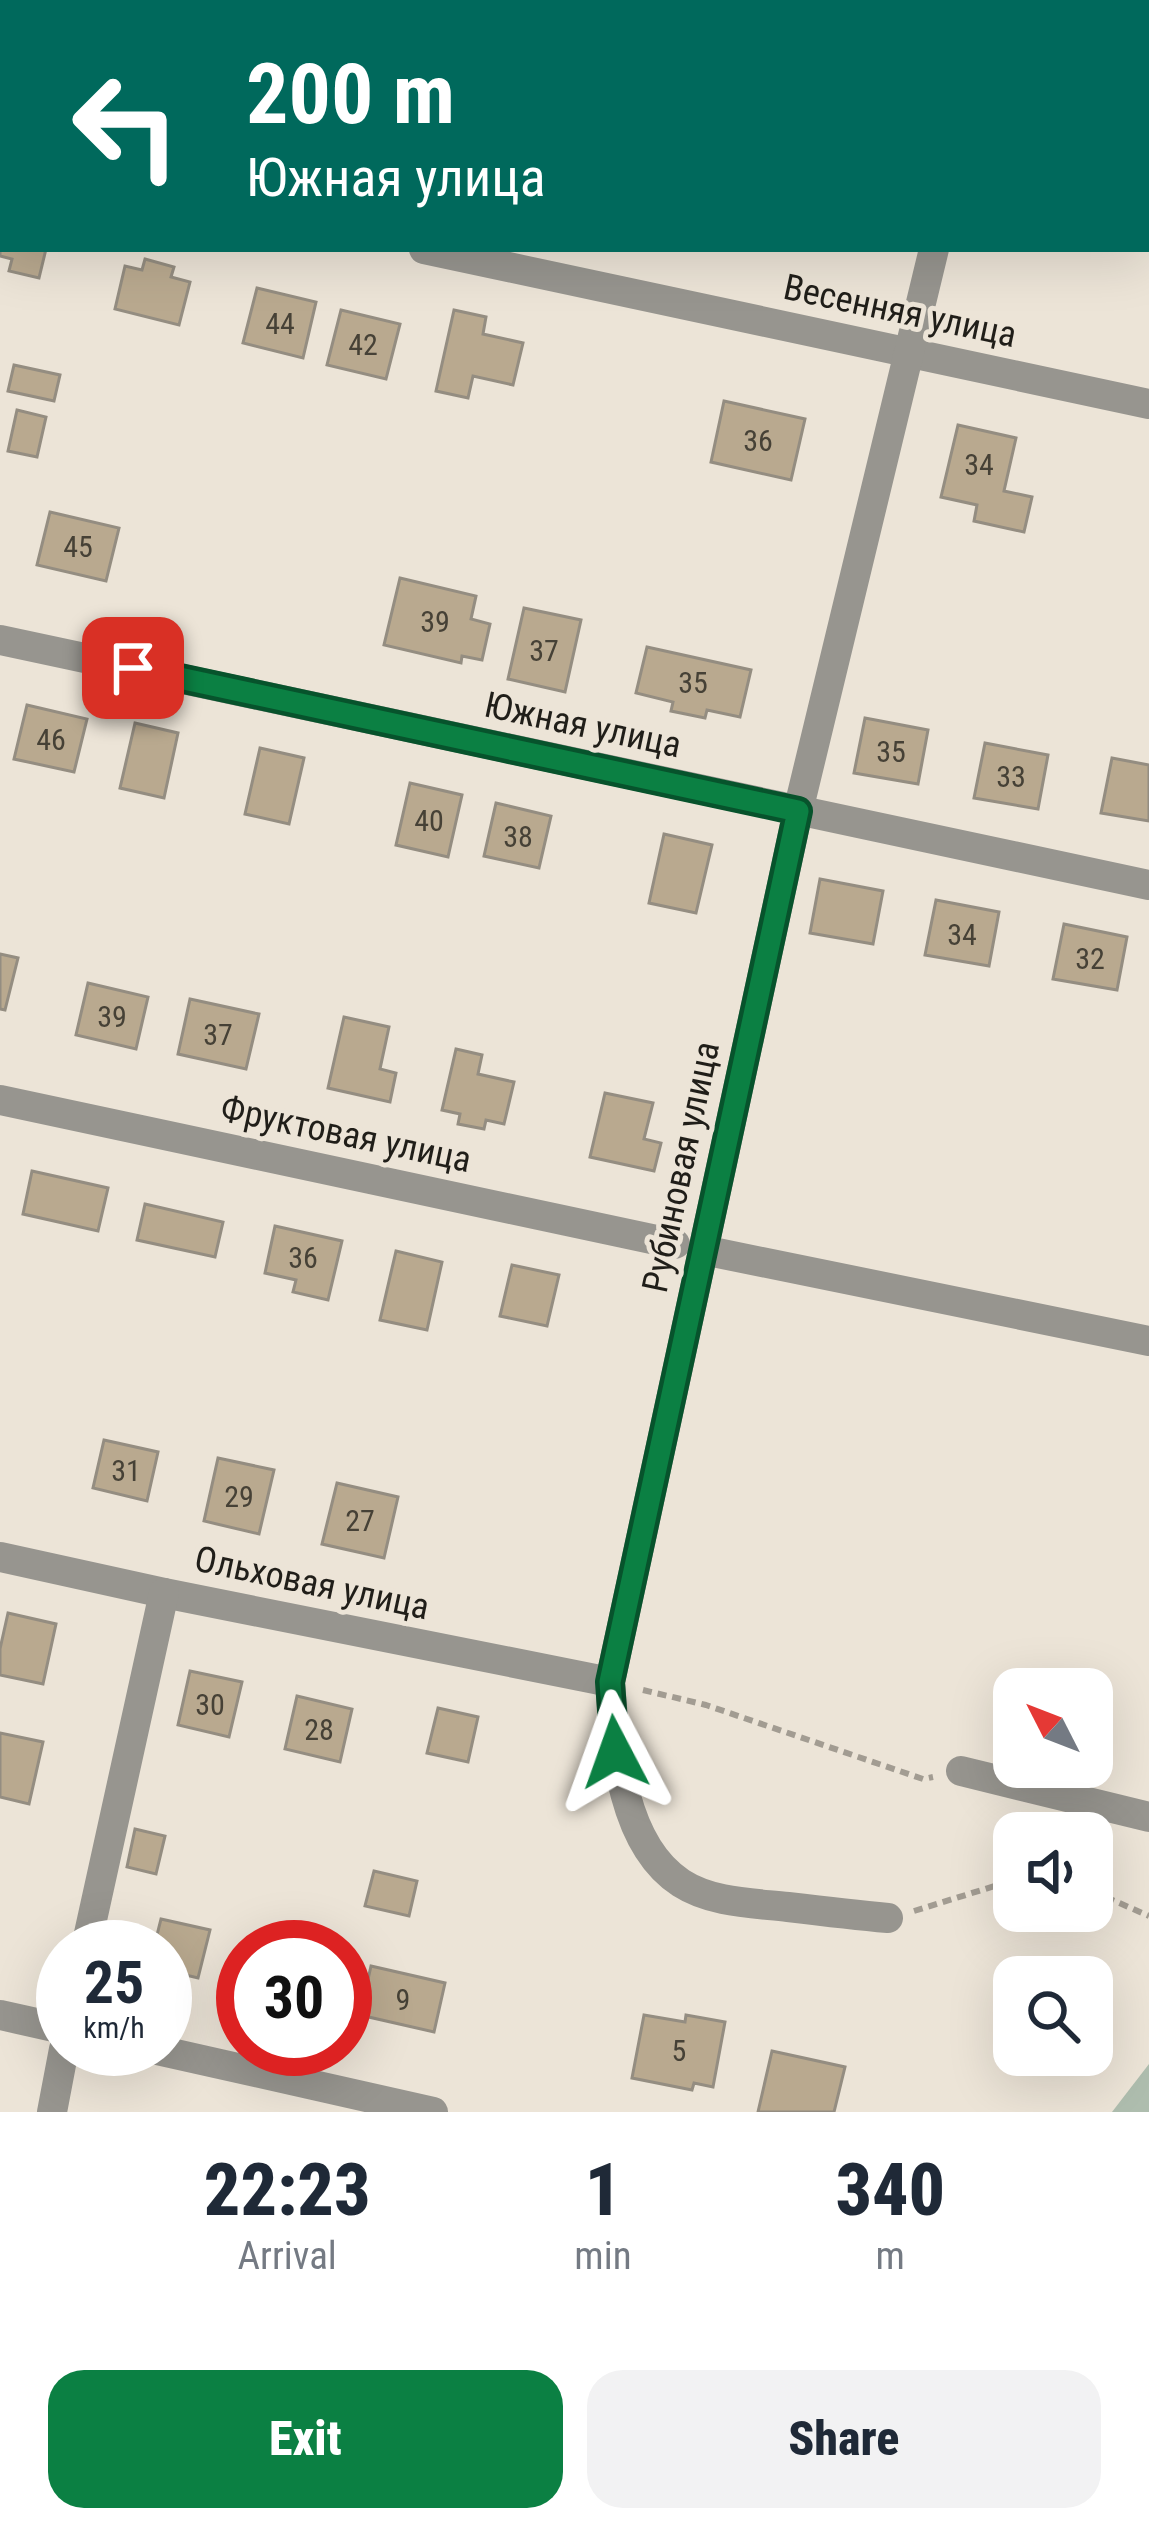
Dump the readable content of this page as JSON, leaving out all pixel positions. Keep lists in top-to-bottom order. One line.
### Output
{"streets":{"street":["Весенняя улица","Южная улица","Фруктовая улица","Рубиновая улица","Ольховая улица"]},"crossings":[["Весенняя улица","Рубиновая улица"],["Южная улица","Рубиновая улица"],["Фруктовая улица","Рубиновая улица"],["Рубиновая улица","Ольховая улица"]],"house_numbers":["44","42","36","34","45","39","37","35","46","35","33","40","38","34","32","39","37","36","31","29","27","30","28","9","5"],"north":"top left","page":{"turn":["200 m","Южная улица"],"speed":"25 km/h","limit":"30","eta":["22:23","Arrival","1","min","340","m"],"buttons":["Exit","Share"]}}
